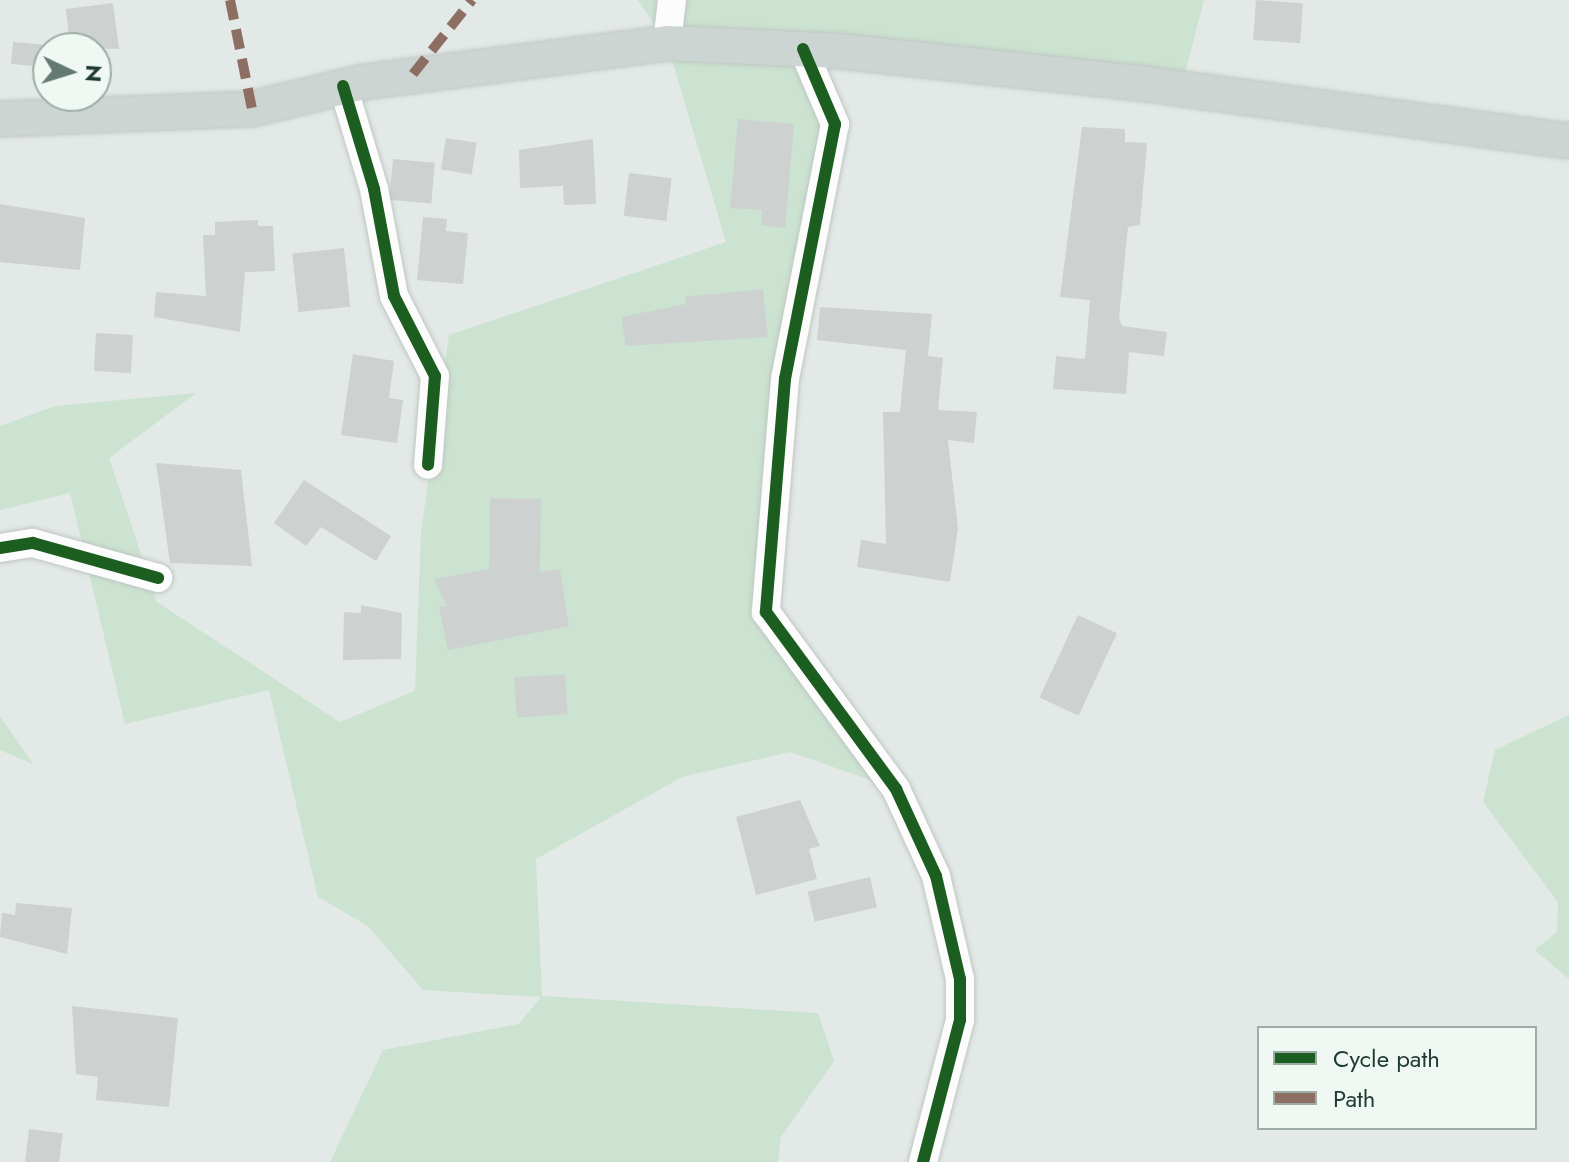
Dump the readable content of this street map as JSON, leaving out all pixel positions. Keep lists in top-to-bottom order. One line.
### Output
{"legend":["Cycle path","Path"],"north":"right"}
